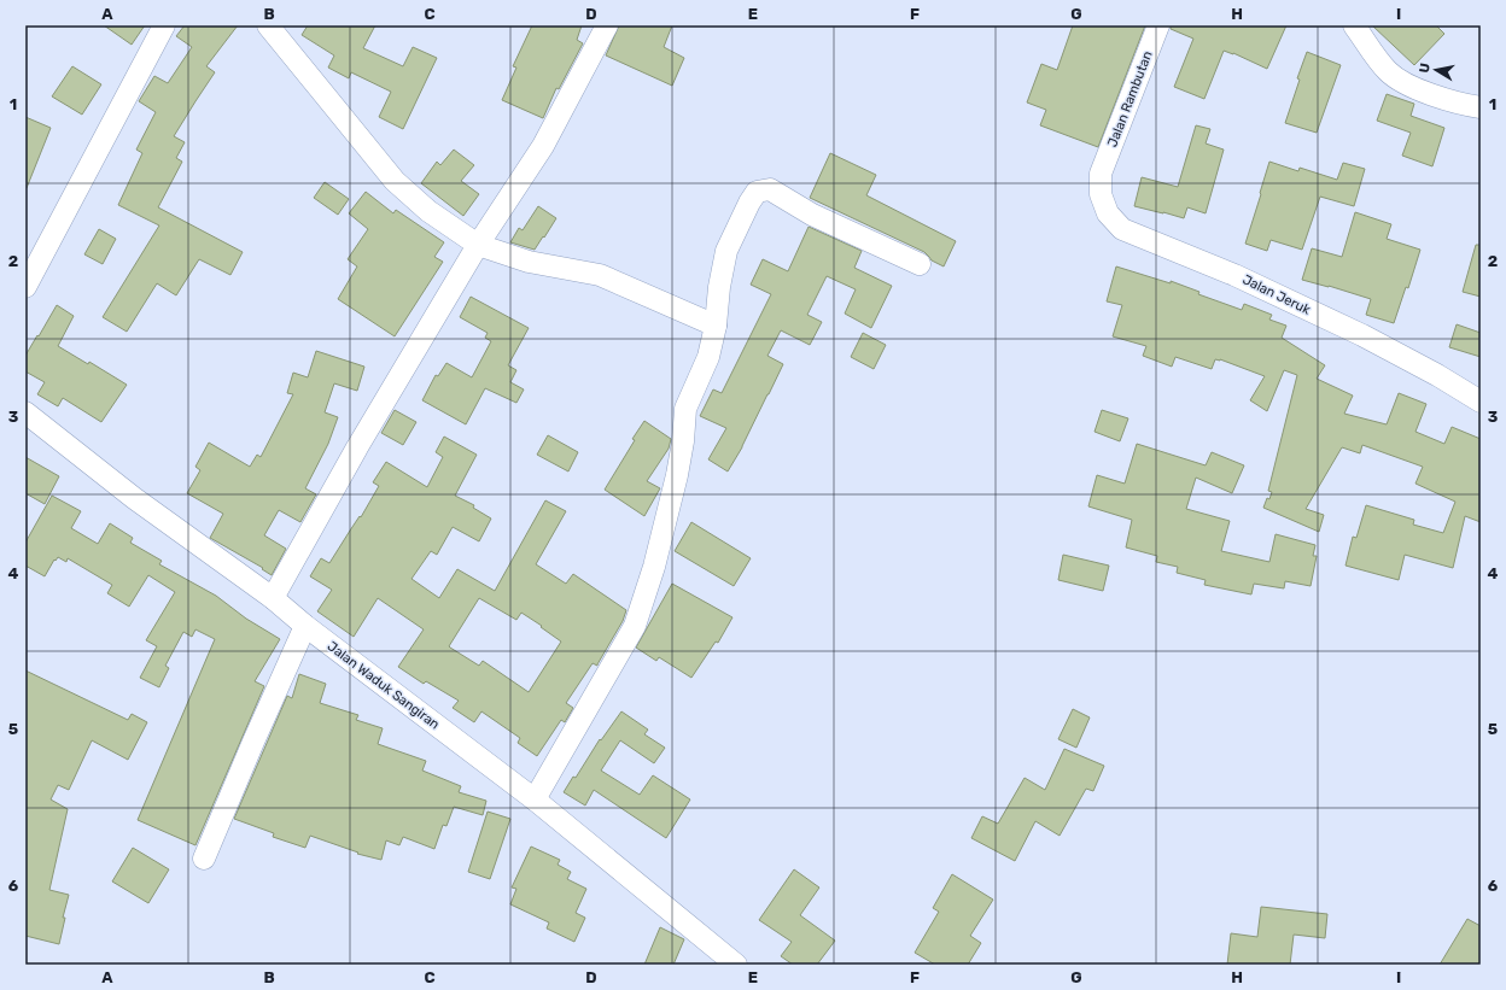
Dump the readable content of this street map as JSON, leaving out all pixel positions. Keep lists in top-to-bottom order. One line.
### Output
{"streets":{"street":["Jalan Rambutan","Jalan Jeruk","Jalan Waduk Sangiran"]},"crossings":[["Jalan Rambutan","Jalan Jeruk"]],"north":"left","grid":{"columns":["A","B","C","D","E","F","G","H","I"],"rows":["1","2","3","4","5","6"]}}
